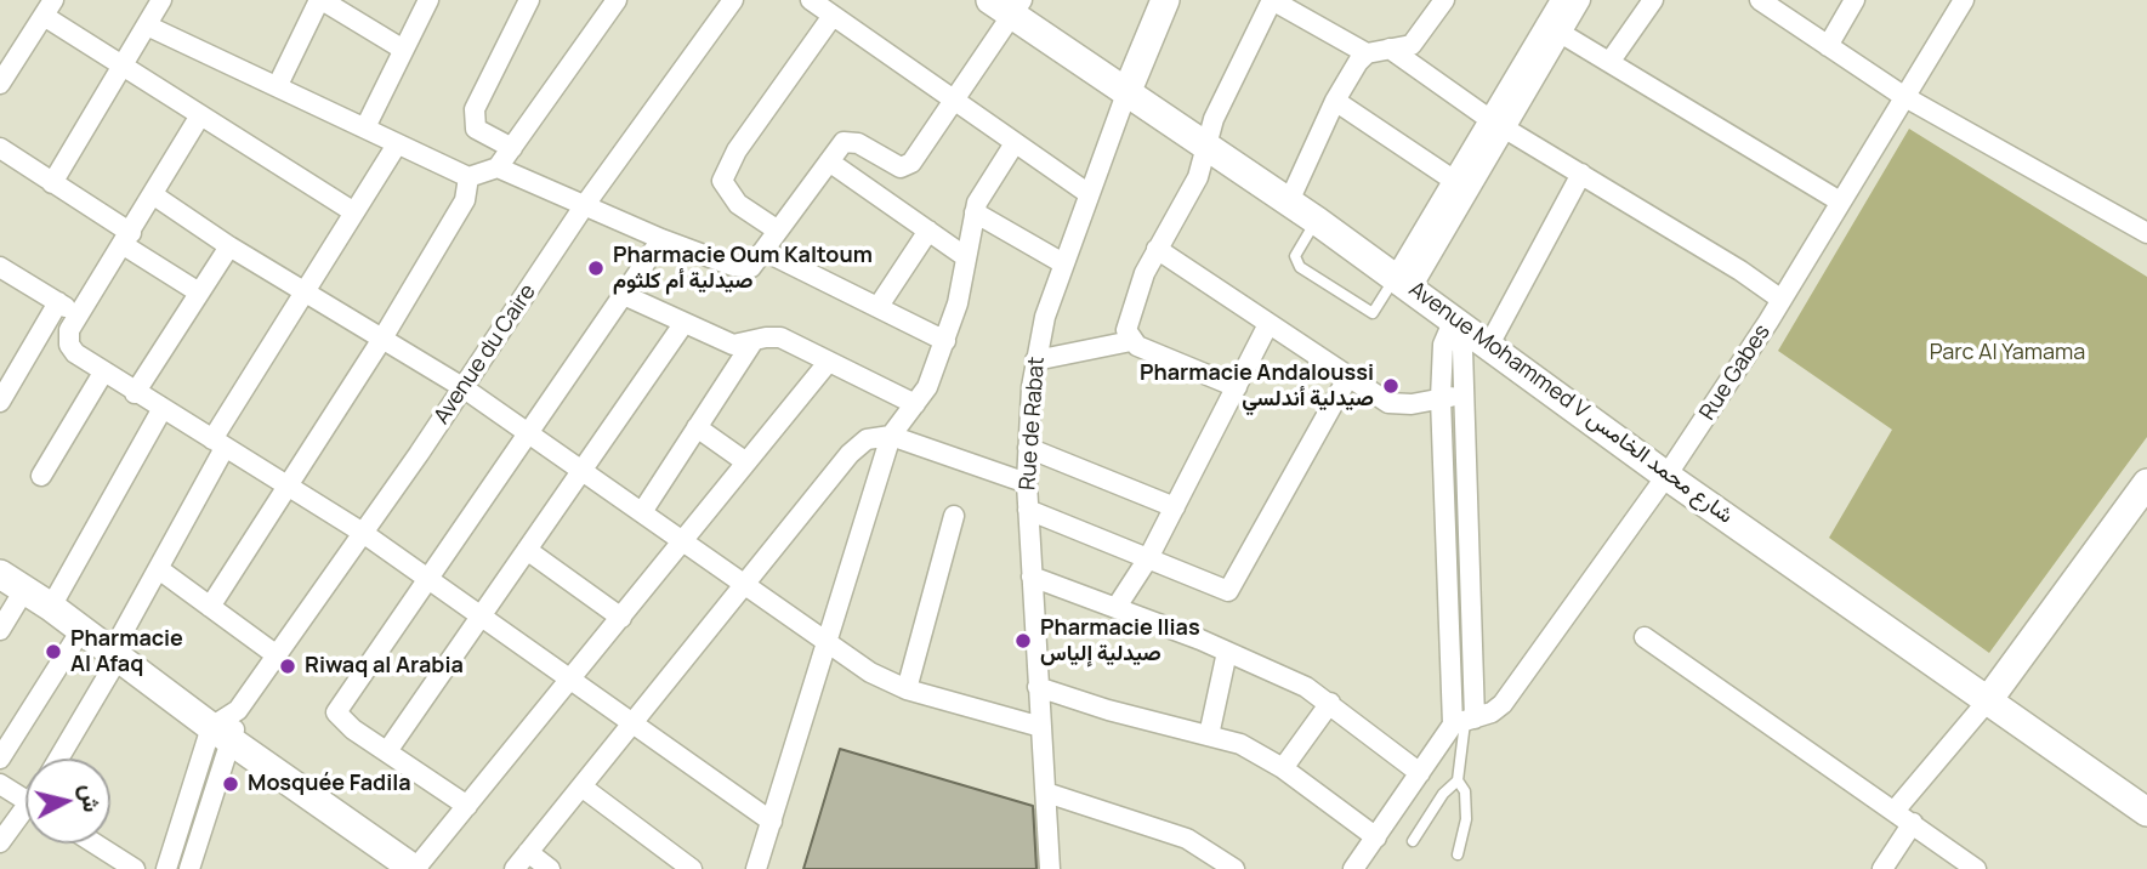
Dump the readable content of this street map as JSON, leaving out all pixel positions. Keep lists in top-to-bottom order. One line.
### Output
{"streets":{"main road":["Avenue Mohammed V شارع محمد الخامس","Rue de Rabat"],"street":["Avenue du Caire","Rue Gabes"]},"crossings":[["Rue Gabes","Avenue Mohammed V شارع محمد الخامس"],["Avenue Mohammed V شارع محمد الخامس","Rue de Rabat"]],"parks":["Parc Al Yamama"],"places":["Pharmacie Oum Kaltoum صيدلية أم كلثوم","Pharmacie Andaloussi صيدلية أندلسي","Pharmacie Ilias صيدلية إلياس","Pharmacie Al Afaq","Riwaq al Arabia","Mosquée Fadila"],"north":"right"}
